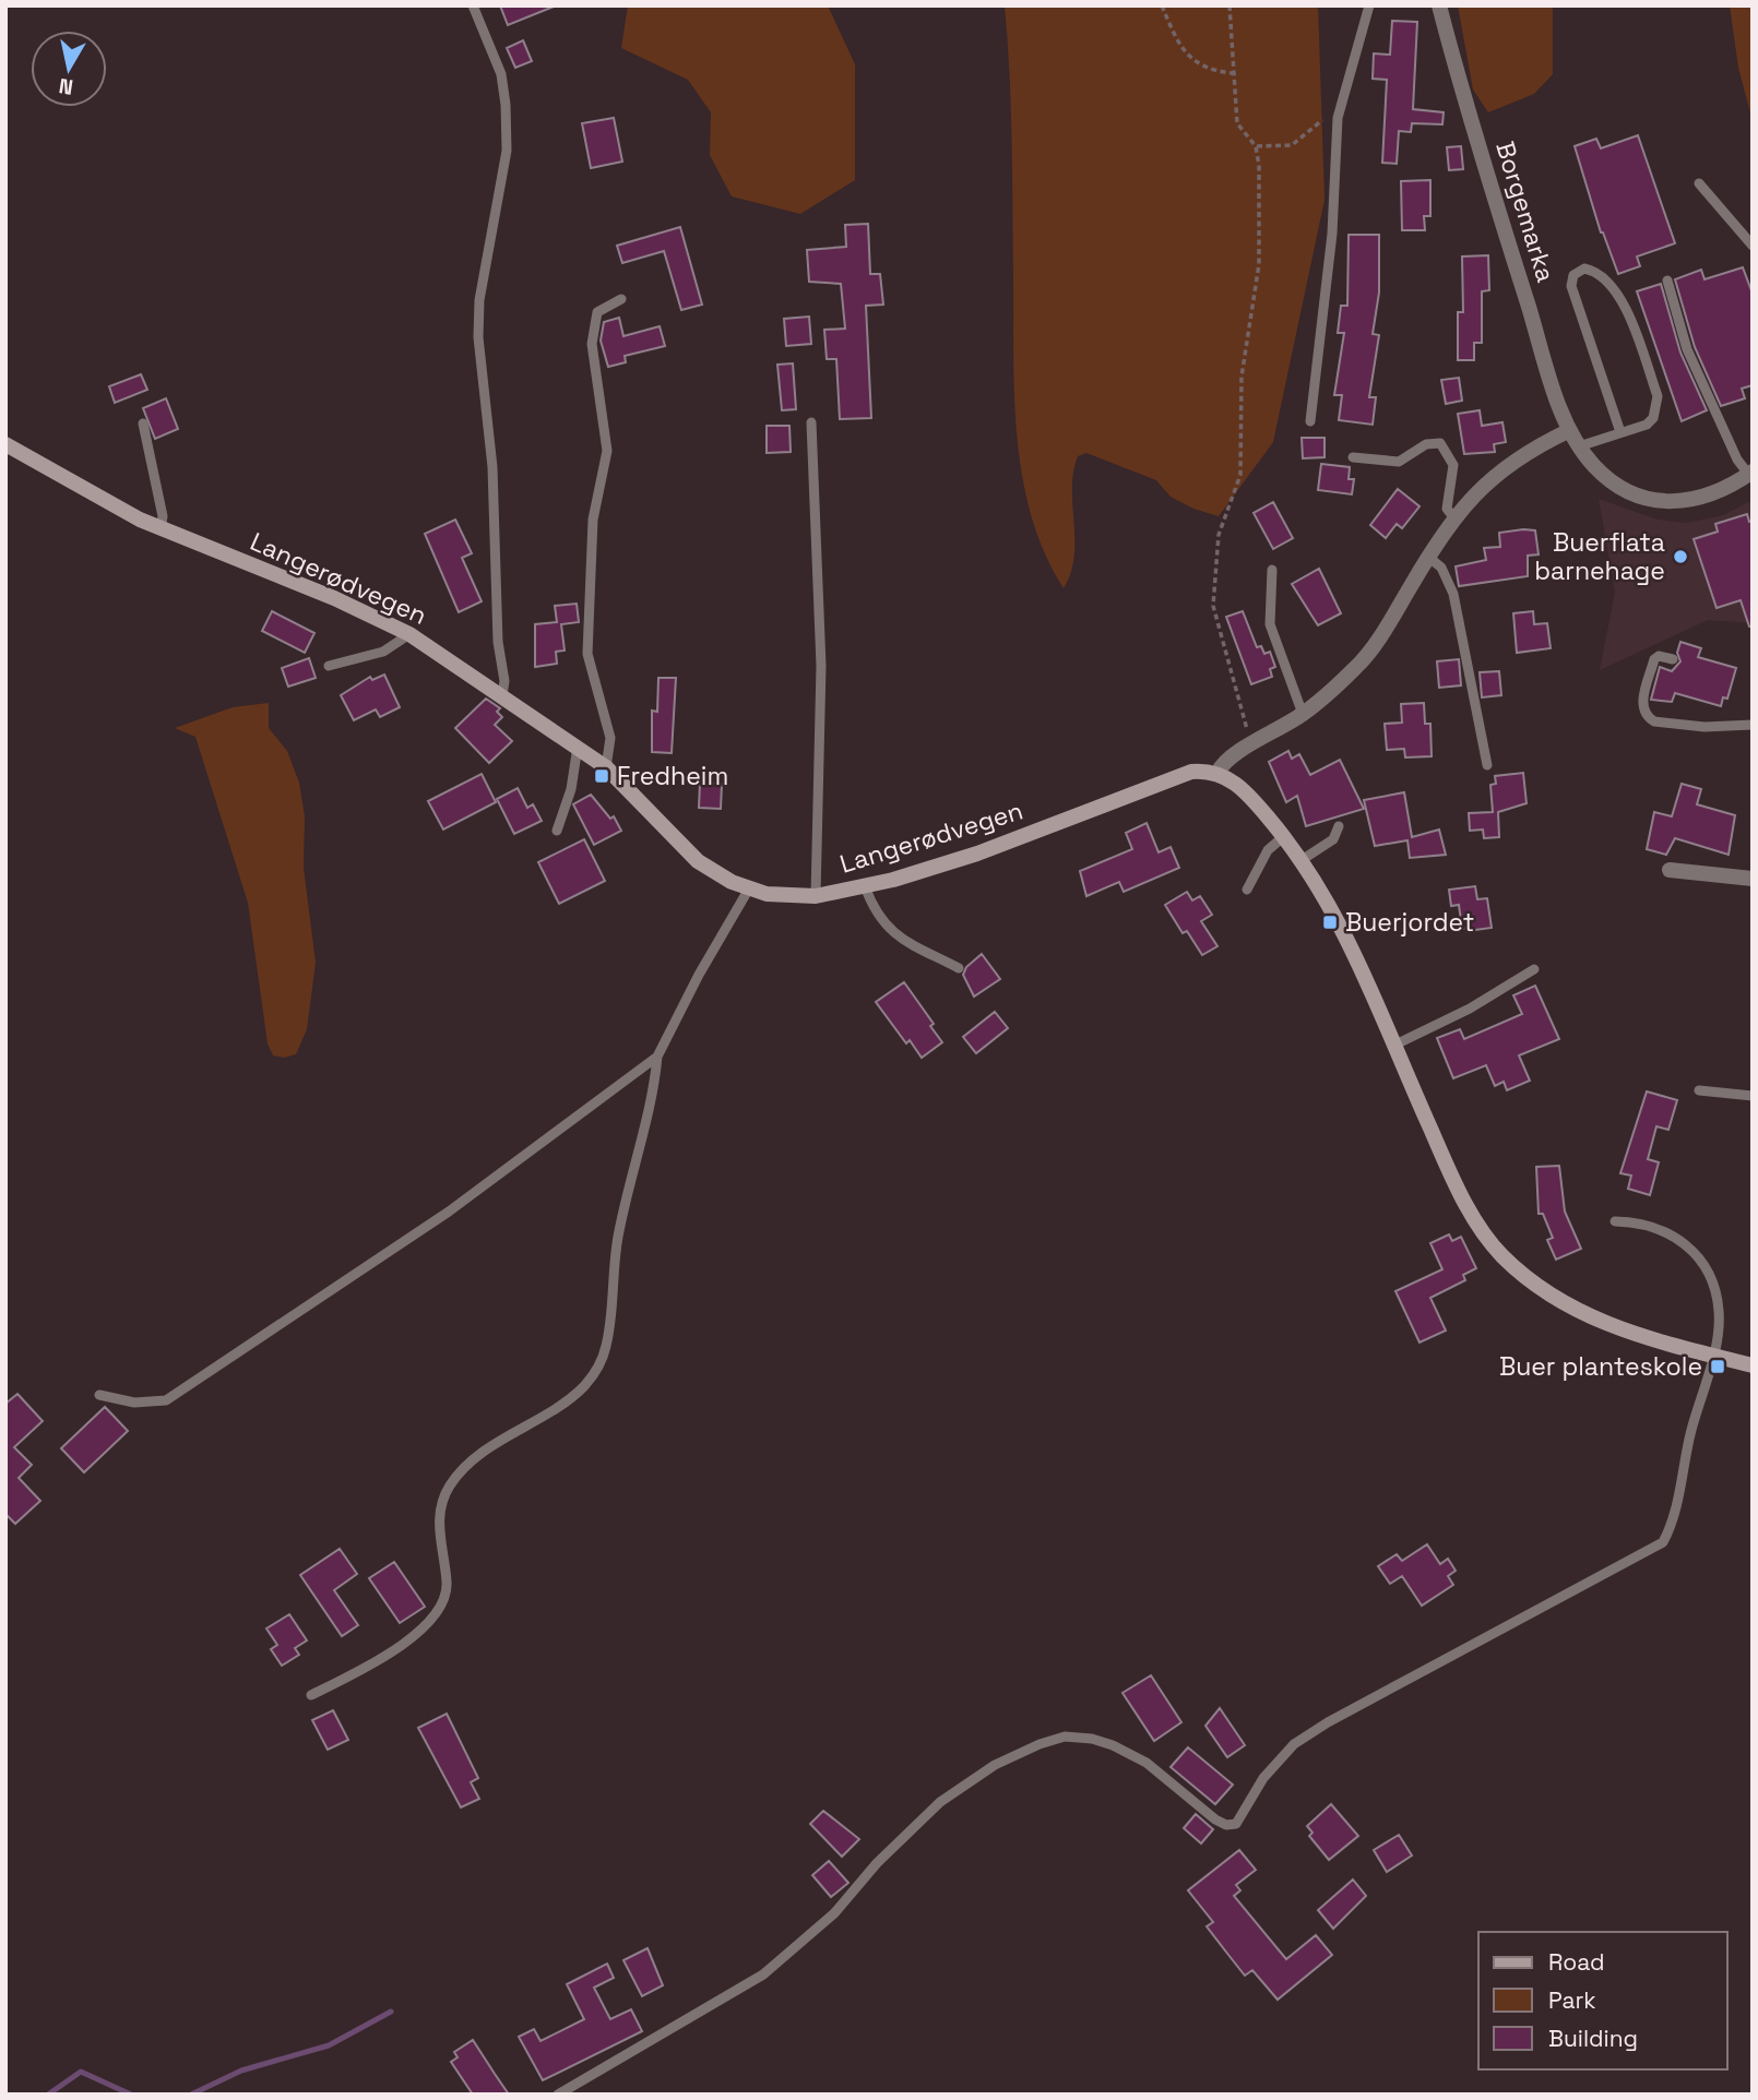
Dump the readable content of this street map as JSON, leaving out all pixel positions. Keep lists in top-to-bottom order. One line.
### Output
{"streets":{"main road":["Langerødvegen"],"street":["Borgemarka"]},"places":{"other":["Buerflata barnehage"],"transit":["Fredheim","Buerjordet","Buer planteskole"]},"legend":["Road","Park","Building"],"north":"bottom"}
